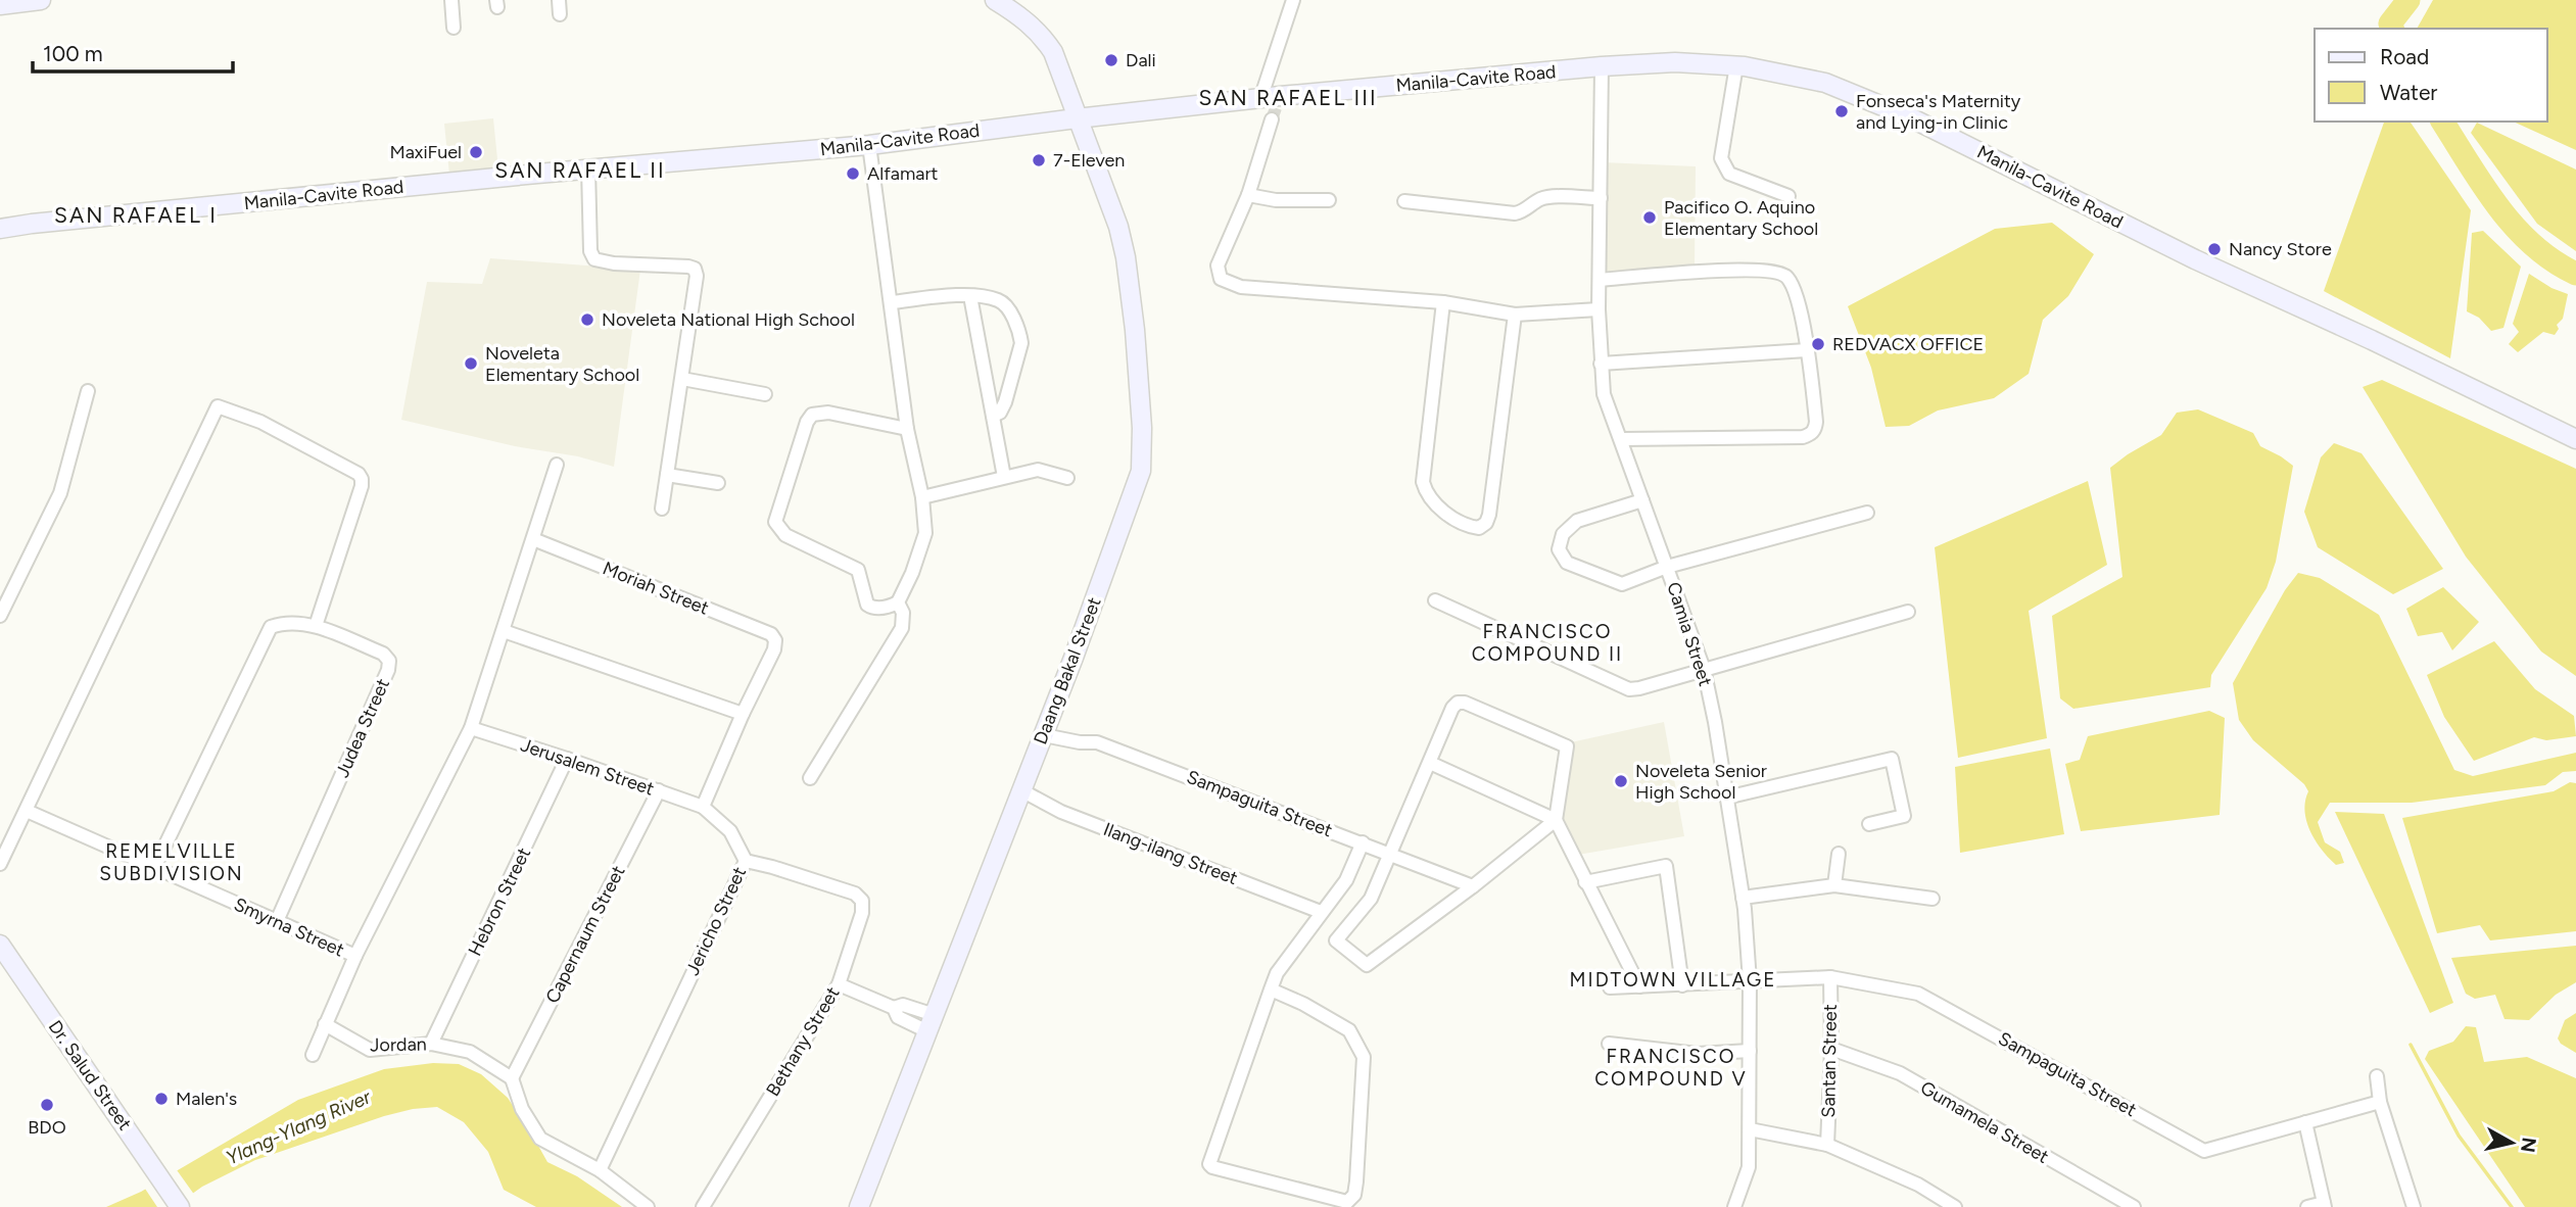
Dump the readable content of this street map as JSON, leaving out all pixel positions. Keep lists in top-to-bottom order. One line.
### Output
{"streets":{"main road":["Manila-Cavite Road","Daang Bakal Street","Dr. Salud Street"],"street":["Moriah Street","Camia Street","Judea Street","Jerusalem Street","Sampaguita Street","Ilang-ilang Street","Hebron Street","Jericho Street","Smyrna Street","Capernaum Street","Bethany Street","Jordan","Santan Street","Gumamela Street"]},"crossings":[["Manila-Cavite Road","Camia Street"],["Manila-Cavite Road","Daang Bakal Street"],["Camia Street","Sampaguita Street"],["Daang Bakal Street","Sampaguita Street"],["Daang Bakal Street","Ilang-ilang Street"],["Judea Street","Smyrna Street"],["Jerusalem Street","Hebron Street"],["Jerusalem Street","Jericho Street"],["Jerusalem Street","Capernaum Street"],["Sampaguita Street","Santan Street"],["Hebron Street","Jordan"],["Jericho Street","Bethany Street"],["Capernaum Street","Jordan"],["Santan Street","Gumamela Street"]],"districts":["SAN RAFAEL III","SAN RAFAEL II","SAN RAFAEL I","FRANCISCO COMPOUND II","REMELVILLE SUBDIVISION","MIDTOWN VILLAGE","FRANCISCO COMPOUND V"],"water":["Ylang-Ylang River"],"places":["Dali","Fonseca's Maternity and Lying-in Clinic","MaxiFuel","7-Eleven","Alfamart","Pacifico O. Aquino Elementary School","Nancy Store","Noveleta National High School","REDVACX OFFICE","Noveleta Elementary School","Noveleta Senior High School","Malen's","BDO"],"legend":["Road","Water"],"scale_bar":"100 m","north":"right"}
